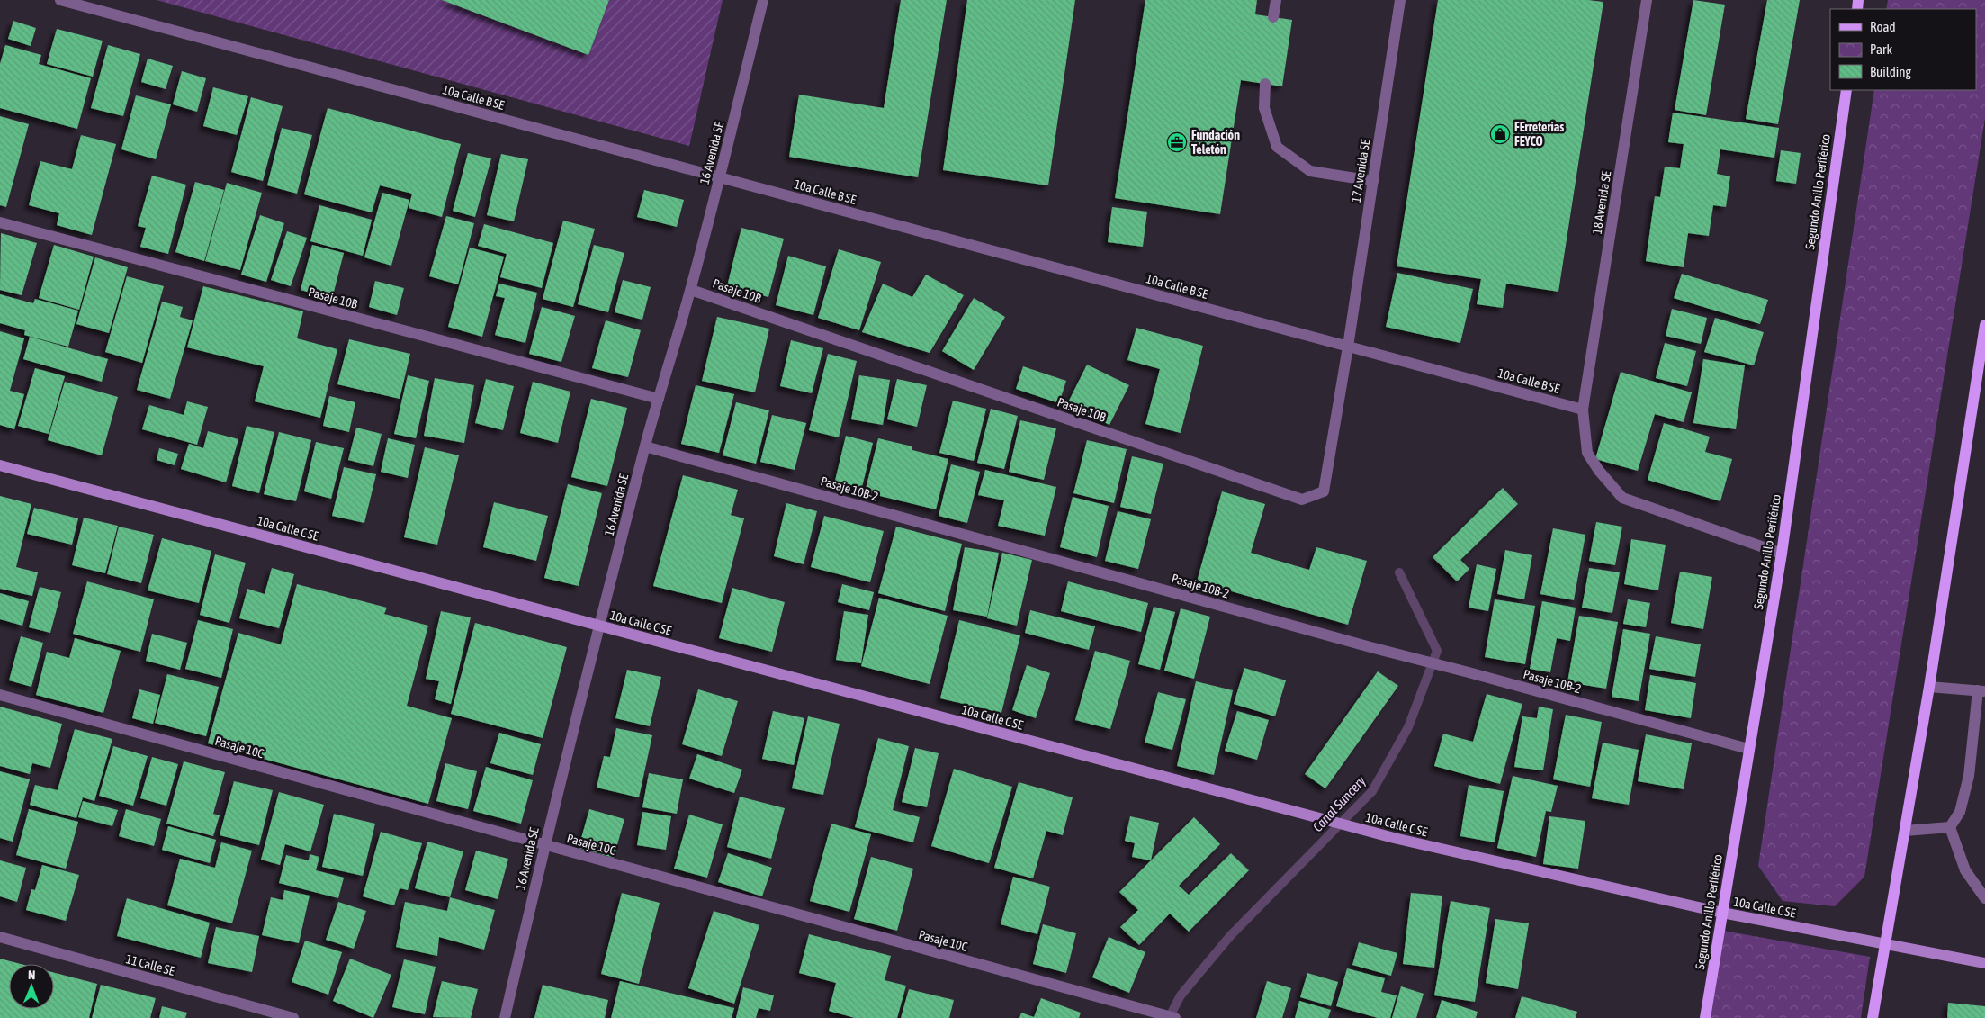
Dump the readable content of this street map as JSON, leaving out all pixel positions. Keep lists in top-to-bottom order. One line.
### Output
{"streets":{"main road":["Segundo Anillo Periférico"],"street":["10a Calle B SE","16 Avenida SE","17 Avenida SE","18 Avenida SE","Pasaje 10B","Pasaje 10B-2","10a Calle C SE","Pasaje 10C","11 Calle SE"]},"crossings":[["10a Calle B SE","16 Avenida SE"],["10a Calle B SE","17 Avenida SE"],["10a Calle B SE","18 Avenida SE"],["10a Calle B SE","Pasaje 10B"],["16 Avenida SE","Pasaje 10B"],["16 Avenida SE","Pasaje 10B-2"],["16 Avenida SE","10a Calle C SE"],["16 Avenida SE","Pasaje 10C"],["17 Avenida SE","Pasaje 10B"],["Segundo Anillo Periférico","18 Avenida SE"],["Segundo Anillo Periférico","Pasaje 10B-2"],["Segundo Anillo Periférico","10a Calle C SE"]],"water":["Canal Suncery"],"places":{"shop":["FErreterías FEYCO"],"office":["Fundación Teletón"]},"legend":["Road","Park","Building"],"north":"top"}
